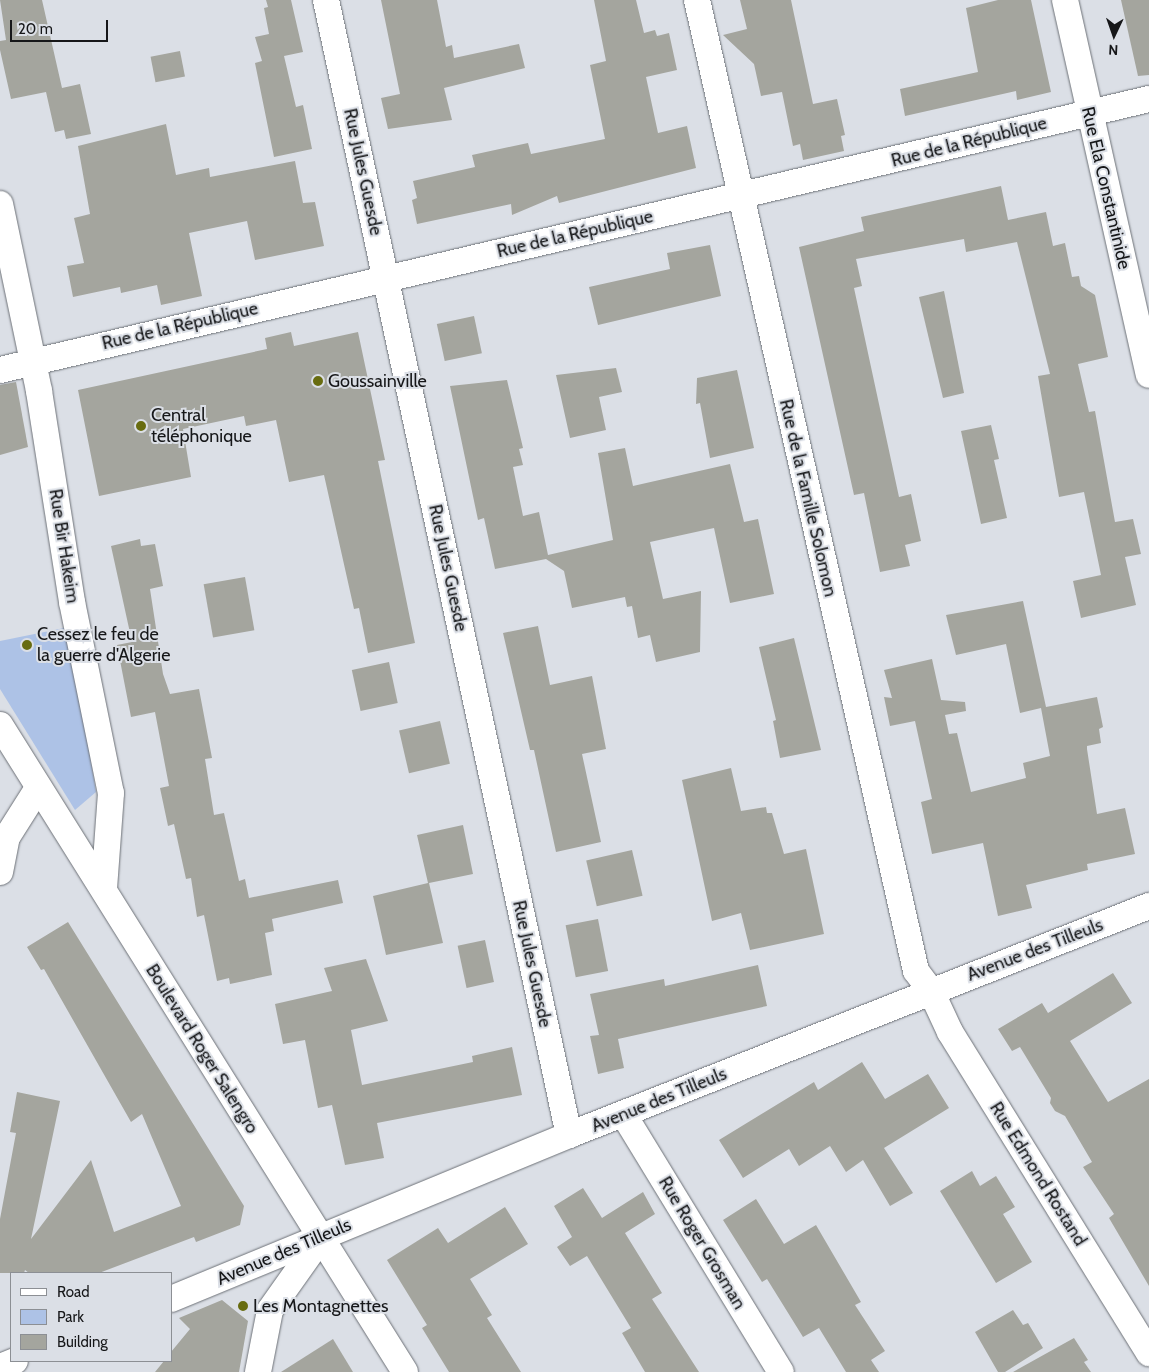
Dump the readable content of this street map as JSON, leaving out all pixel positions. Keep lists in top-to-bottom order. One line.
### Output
{"streets":{"street":["Rue de la République","Rue Jules Guesde","Rue Ela Constantinide","Rue de la Famille Solomon","Rue Bir Hakeim","Avenue des Tilleuls","Boulevard Roger Salengro","Rue Edmond Rostand","Rue Roger Grosman"]},"crossings":[["Rue de la République","Rue Jules Guesde"],["Rue de la République","Rue Ela Constantinide"],["Rue de la République","Rue de la Famille Solomon"],["Rue de la République","Rue Bir Hakeim"],["Rue Jules Guesde","Avenue des Tilleuls"],["Rue de la Famille Solomon","Avenue des Tilleuls"],["Rue de la Famille Solomon","Rue Edmond Rostand"],["Rue Bir Hakeim","Boulevard Roger Salengro"],["Avenue des Tilleuls","Boulevard Roger Salengro"],["Avenue des Tilleuls","Rue Edmond Rostand"],["Avenue des Tilleuls","Rue Roger Grosman"]],"places":["Goussainville","Central téléphonique","Cessez le feu de la guerre d'Algerie","Les Montagnettes"],"legend":["Road","Park","Building"],"scale_bar":"20 m","north":"bottom"}
